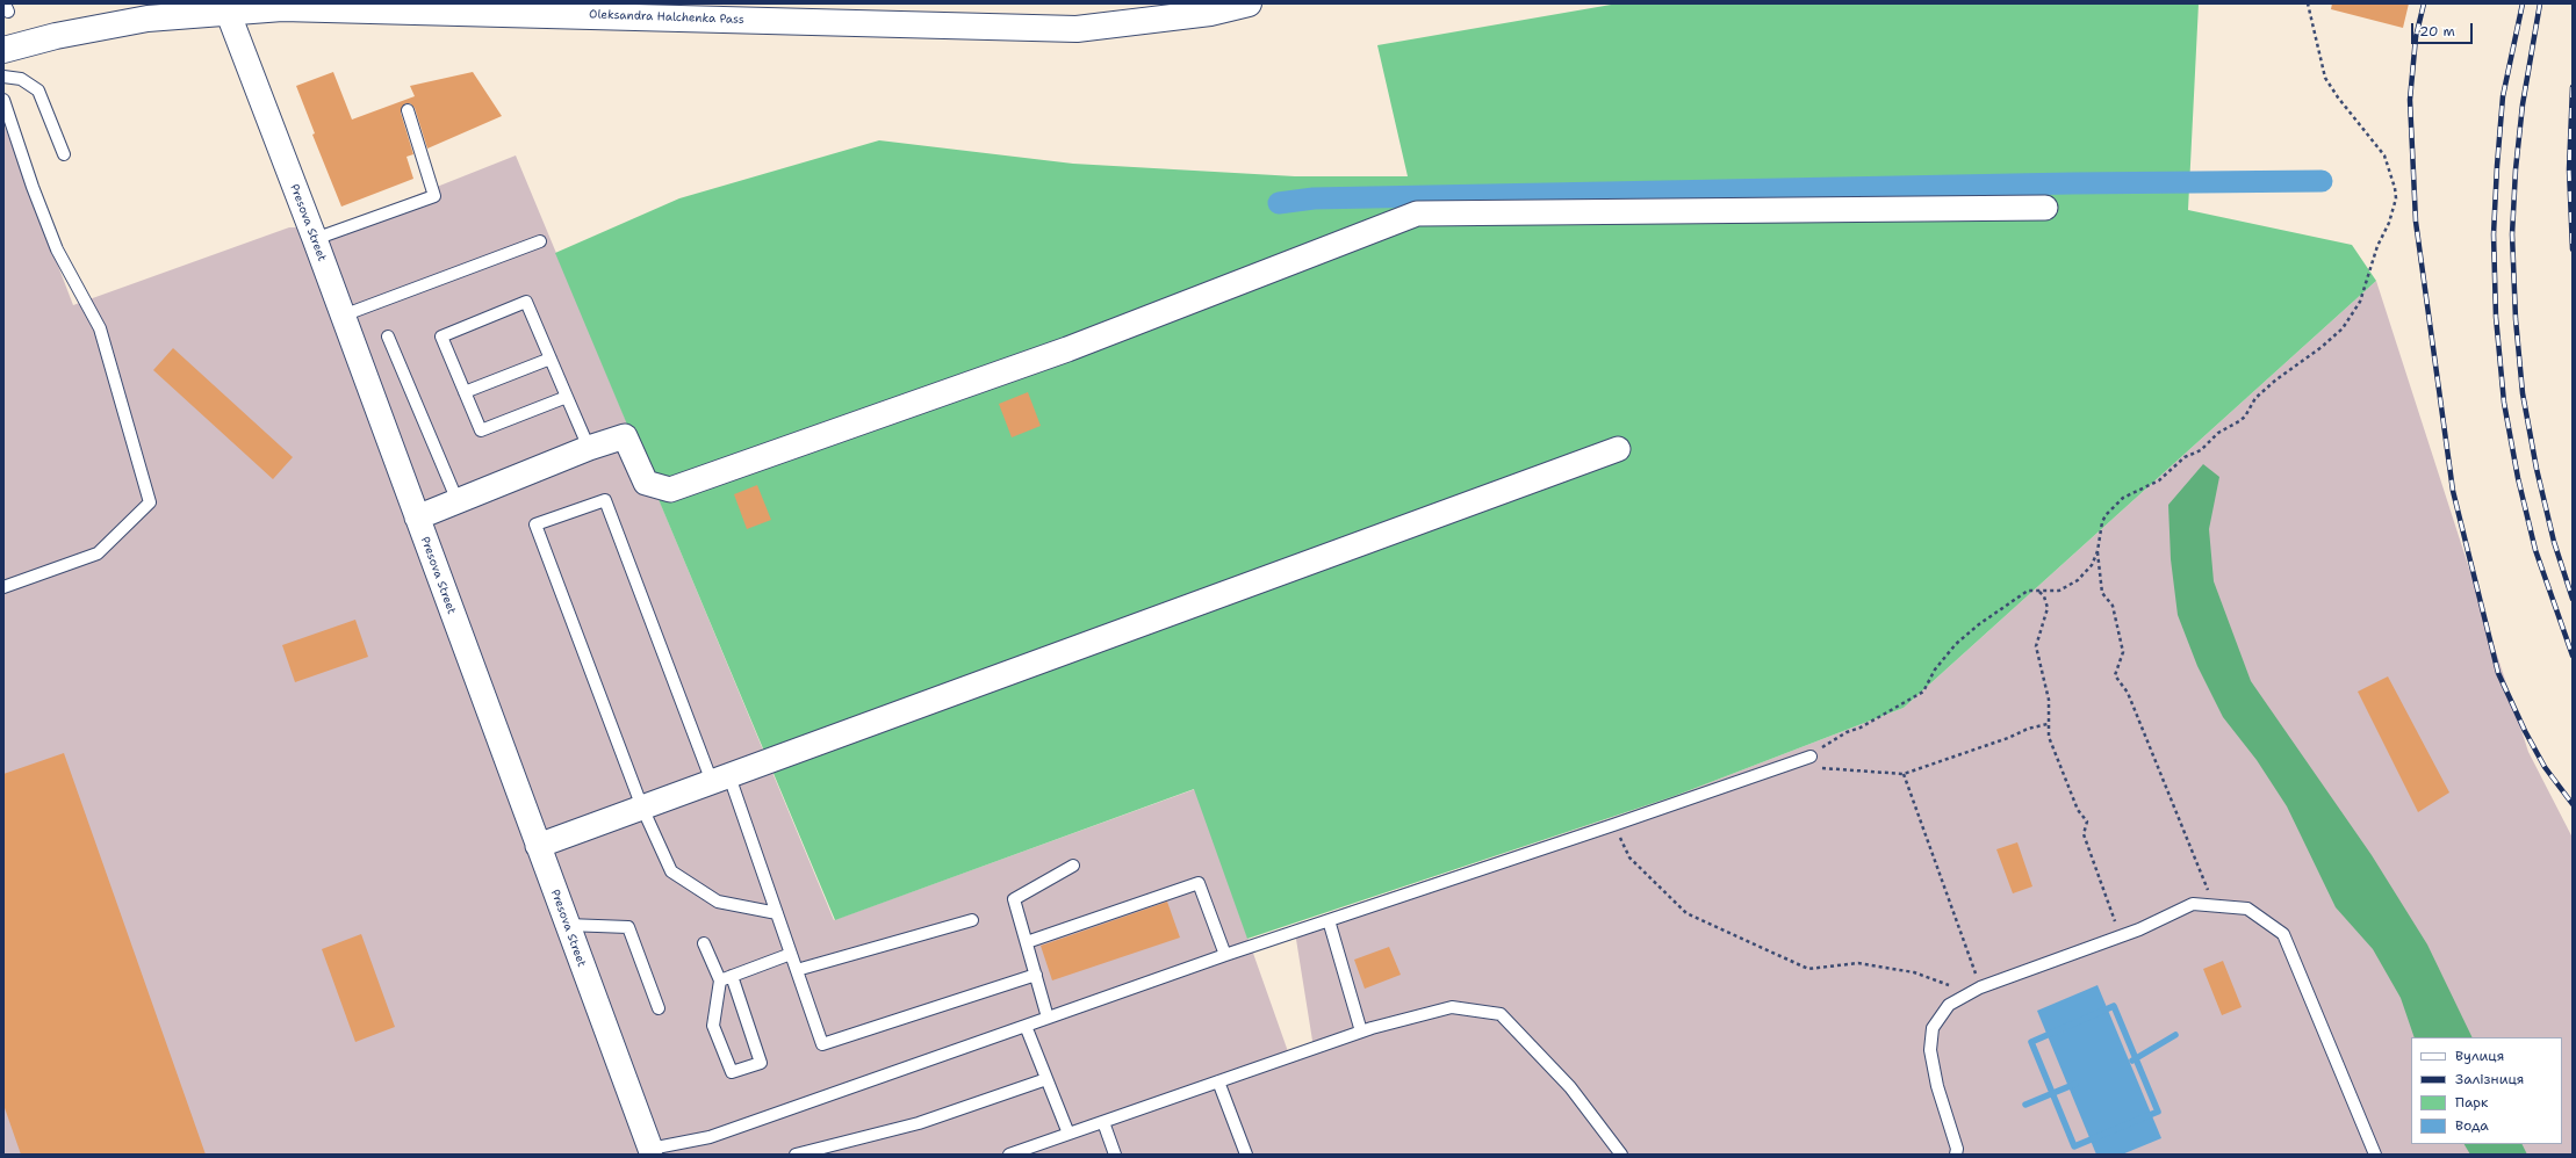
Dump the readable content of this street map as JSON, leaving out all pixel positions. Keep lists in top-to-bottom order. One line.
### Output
{"streets":{"main road":["Oleksandra Halchenka Pass"],"street":["Presova Street"]},"crossings":[["Oleksandra Halchenka Pass","Presova Street"]],"legend":["Вулиця","Залізниця","Парк","Вода"],"scale_bar":"20 m"}
